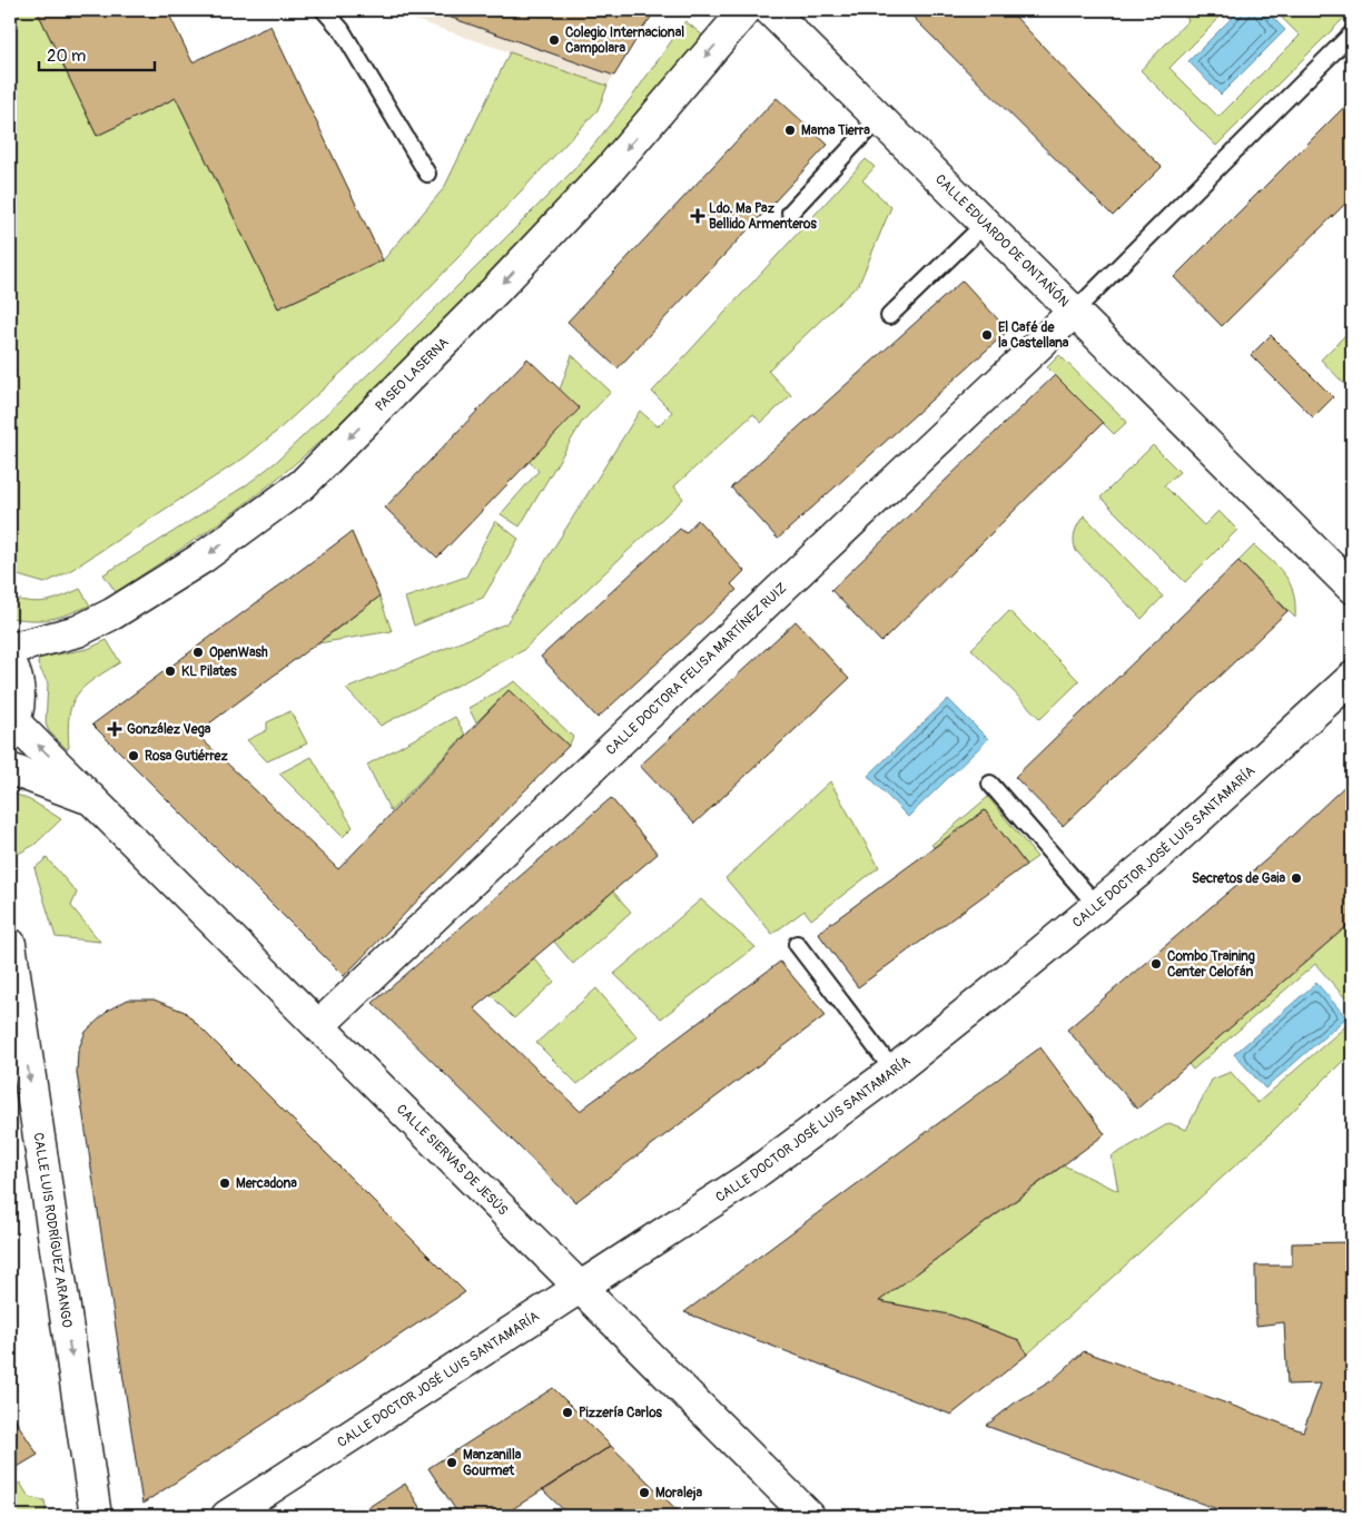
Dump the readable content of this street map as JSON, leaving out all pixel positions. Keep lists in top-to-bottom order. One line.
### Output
{"streets":{"street":["CALLE EDUARDO DE ONTAÑÓN","PASEO LASERNA","CALLE DOCTORA FELISA MARTÍNEZ RUIZ","CALLE DOCTOR JOSÉ LUIS SANTAMARÍA","CALLE SIERVAS DE JESÚS","CALLE LUIS RODRÍGUEZ ARANGO"]},"crossings":[["CALLE EDUARDO DE ONTAÑÓN","CALLE DOCTORA FELISA MARTÍNEZ RUIZ"],["CALLE DOCTORA FELISA MARTÍNEZ RUIZ","CALLE SIERVAS DE JESÚS"],["CALLE DOCTOR JOSÉ LUIS SANTAMARÍA","CALLE SIERVAS DE JESÚS"]],"one_way":["PASEO LASERNA","CALLE LUIS RODRÍGUEZ ARANGO"],"places":{"other":["Colegio Internacional Campolara","Mama Tierra","El Café de la Castellana","OpenWash","KL Pilates","Rosa Gutiérrez","Secretos de Gaia","Combo Training Center Celofán","Mercadona","Pizzería Carlos","Manzanilla Gourmet","Moraleja"],"health":["Ldo. Mª Paz Bellido Armenteros","González Vega"]},"scale_bar":"20 m"}
